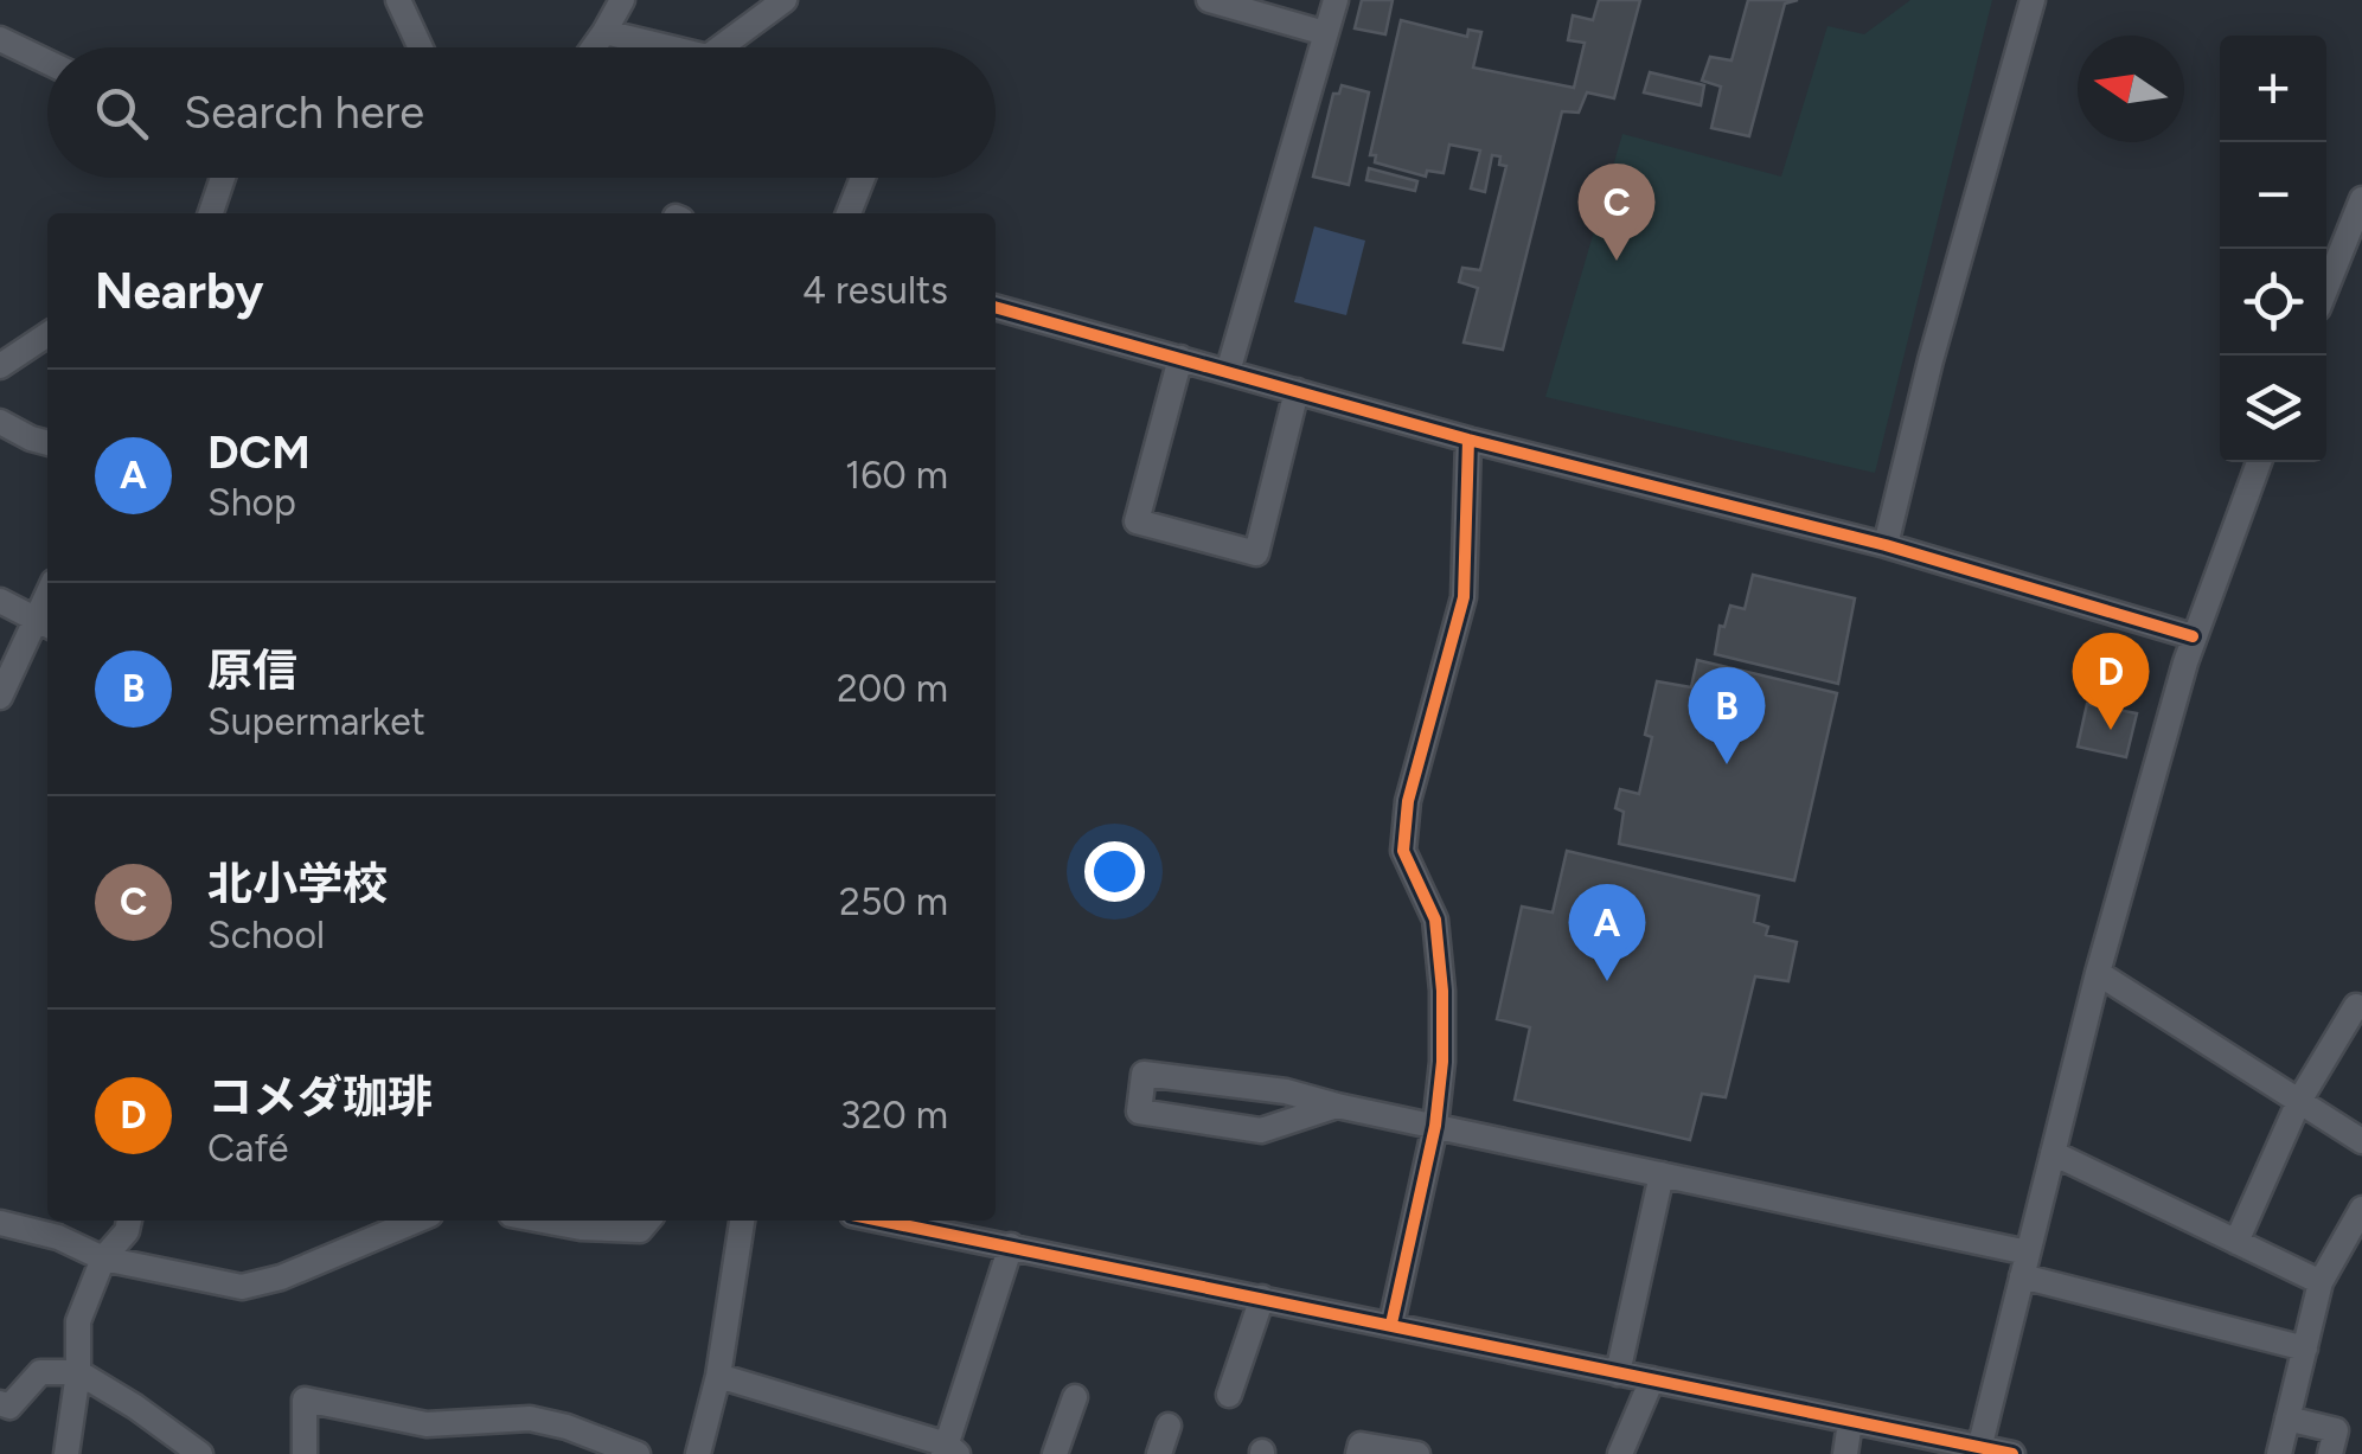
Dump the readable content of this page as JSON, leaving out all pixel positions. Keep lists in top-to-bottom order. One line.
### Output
{"north":"left","page":{"map_buttons":["+","−"],"search":"Search here","pins":["C","D","B","A"],"heading":["Nearby","4 results"],"list":[{"mark":"A","name":"DCM","note":"Shop","value":"160 m"},{"mark":"B","name":"原信","note":"Supermarket","value":"200 m"},{"mark":"C","name":"北小学校","note":"School","value":"250 m"},{"mark":"D","name":"コメダ珈琲","note":"Café","value":"320 m"}]}}
